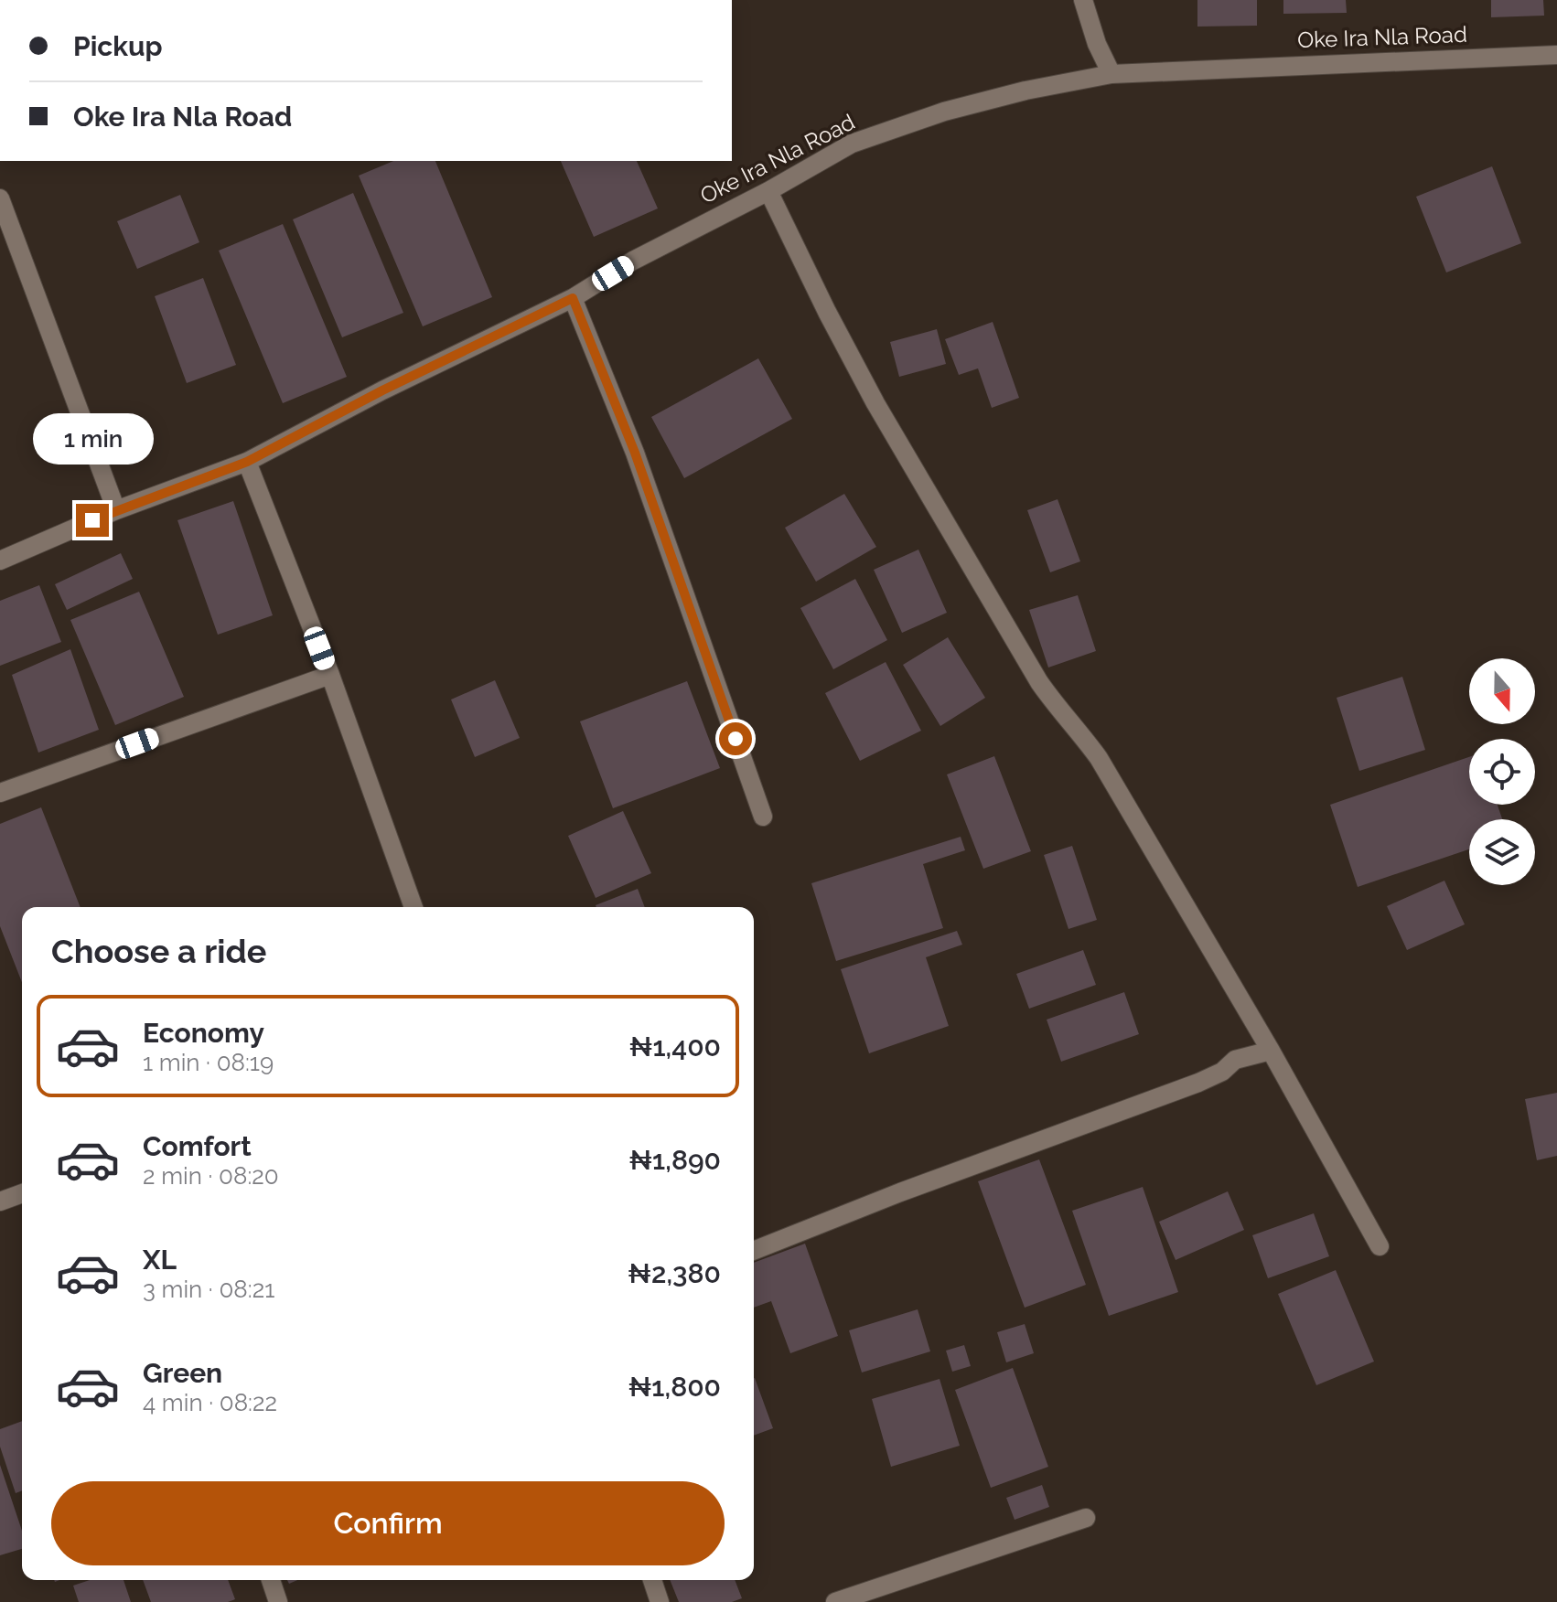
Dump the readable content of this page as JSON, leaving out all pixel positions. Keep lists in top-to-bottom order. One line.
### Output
{"streets":{"street":["Oke Ira Nla Road"]},"north":"bottom","page":{"banner":["Pickup","Oke Ira Nla Road"],"bubble":"1 min","heading":"Choose a ride","list":[{"name":"Economy","note":"1 min · 08:19","value":"₦1,400"},{"name":"Comfort","note":"2 min · 08:20","value":"₦1,890"},{"name":"XL","note":"3 min · 08:21","value":"₦2,380"},{"name":"Green","note":"4 min · 08:22","value":"₦1,800"}],"buttons":"Confirm"}}
